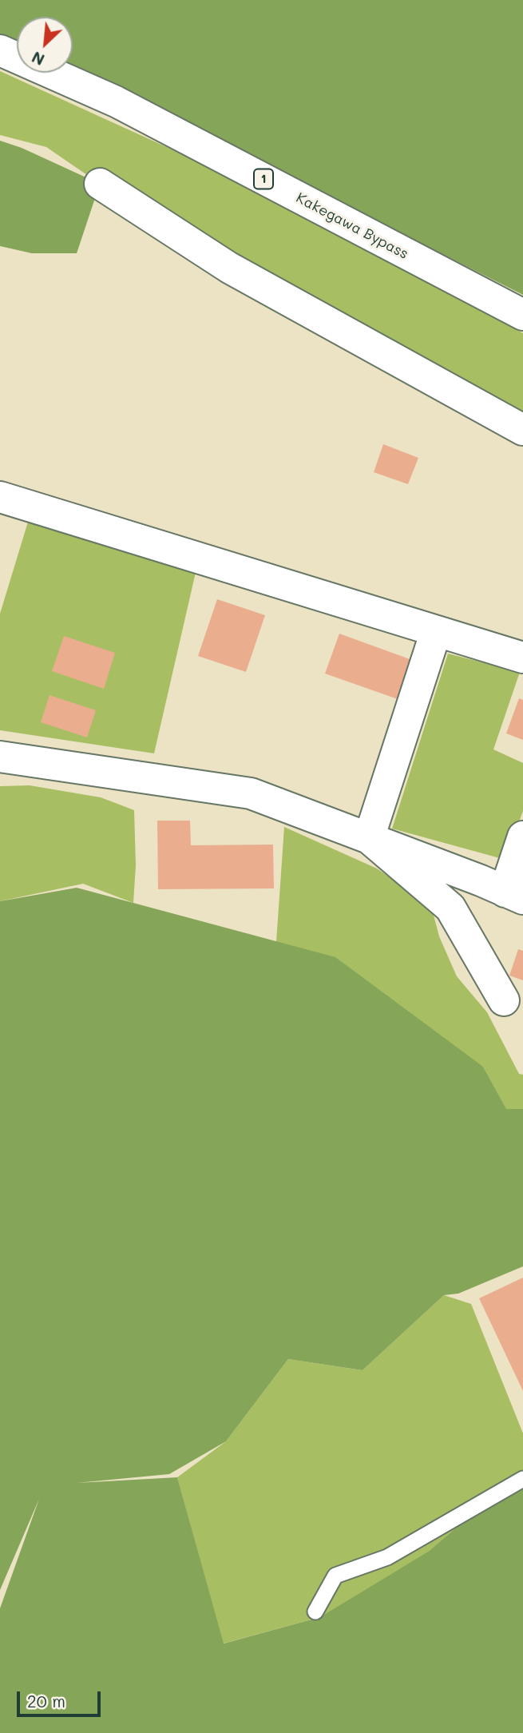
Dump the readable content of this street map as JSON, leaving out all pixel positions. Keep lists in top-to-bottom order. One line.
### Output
{"streets":{"main road":["1","Kakegawa Bypass"]},"scale_bar":"20 m","north":"bottom left"}
